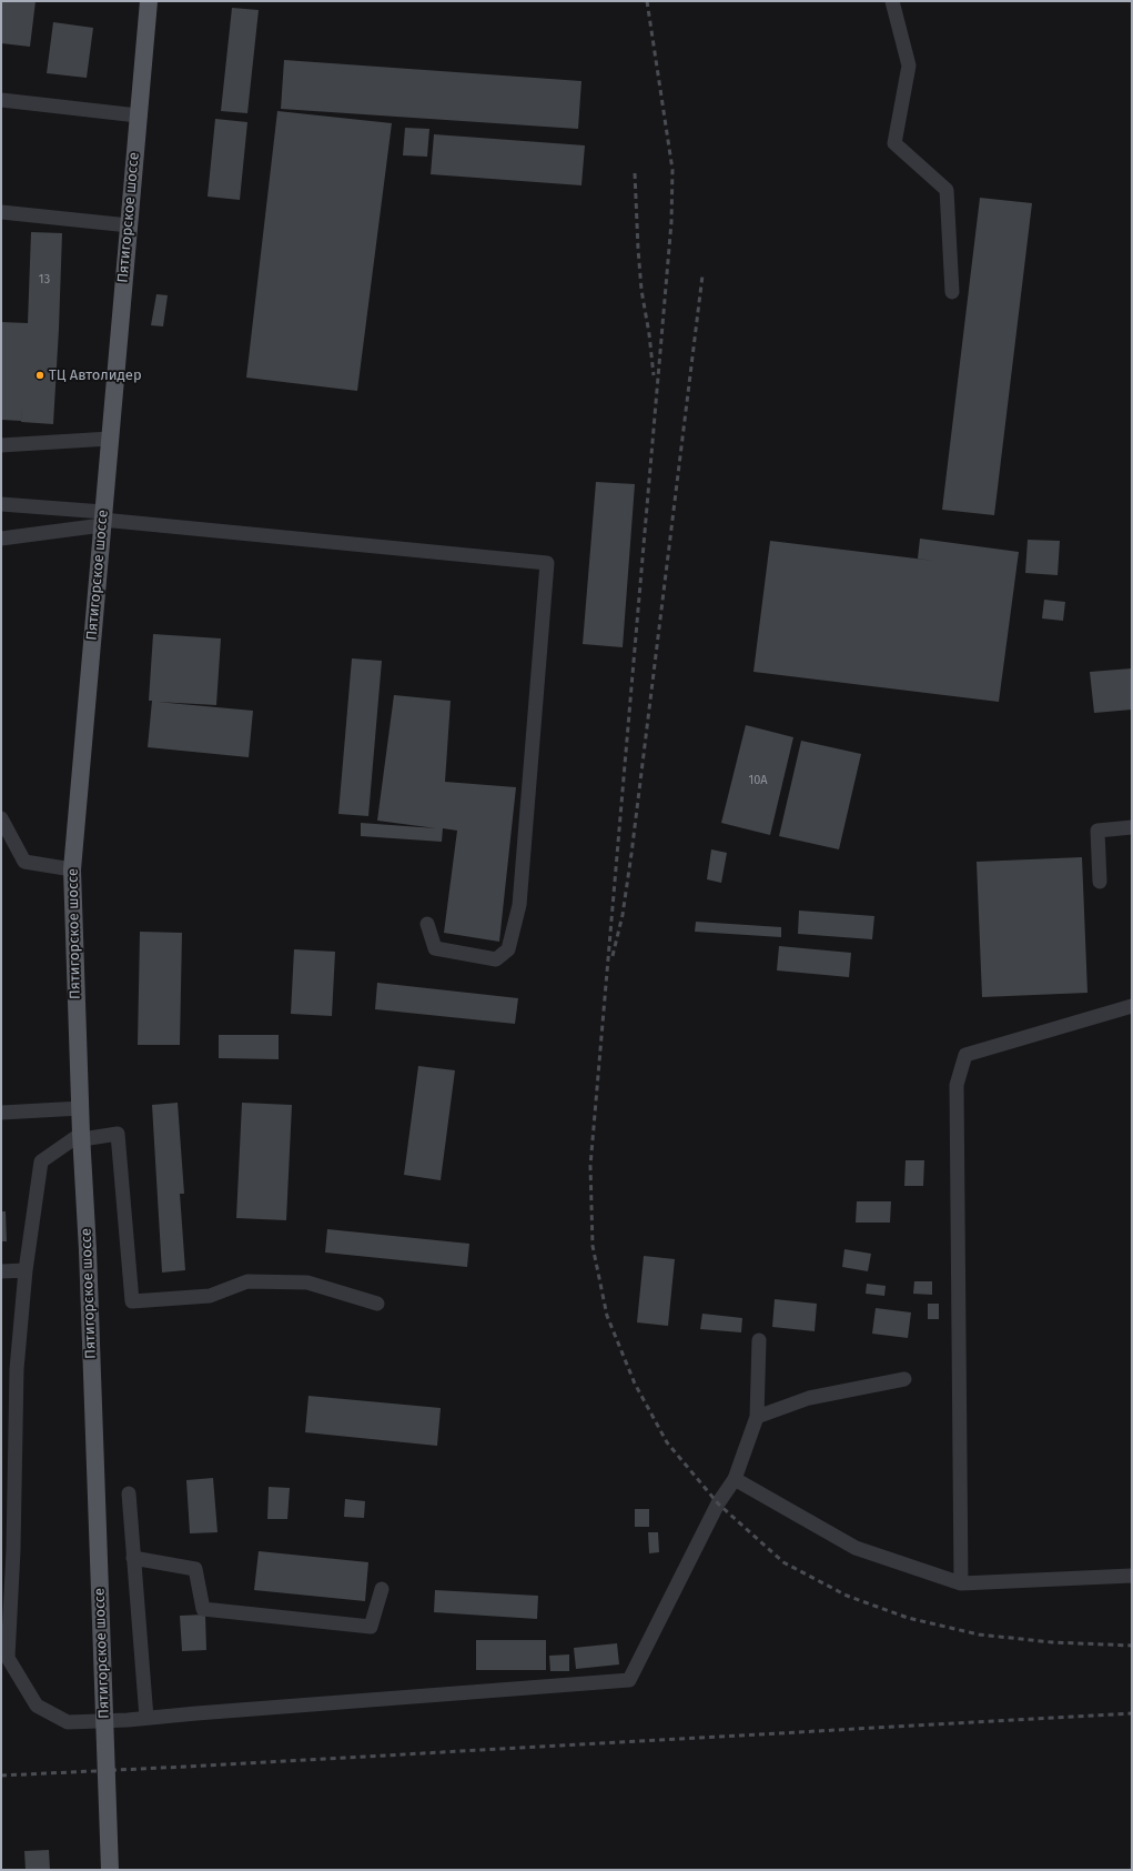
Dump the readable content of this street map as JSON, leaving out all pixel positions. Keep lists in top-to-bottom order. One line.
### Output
{"streets":{"main road":["Пятигорское шоссе"]},"places":["ТЦ Автолидер"],"house_numbers":["13","10А"]}
